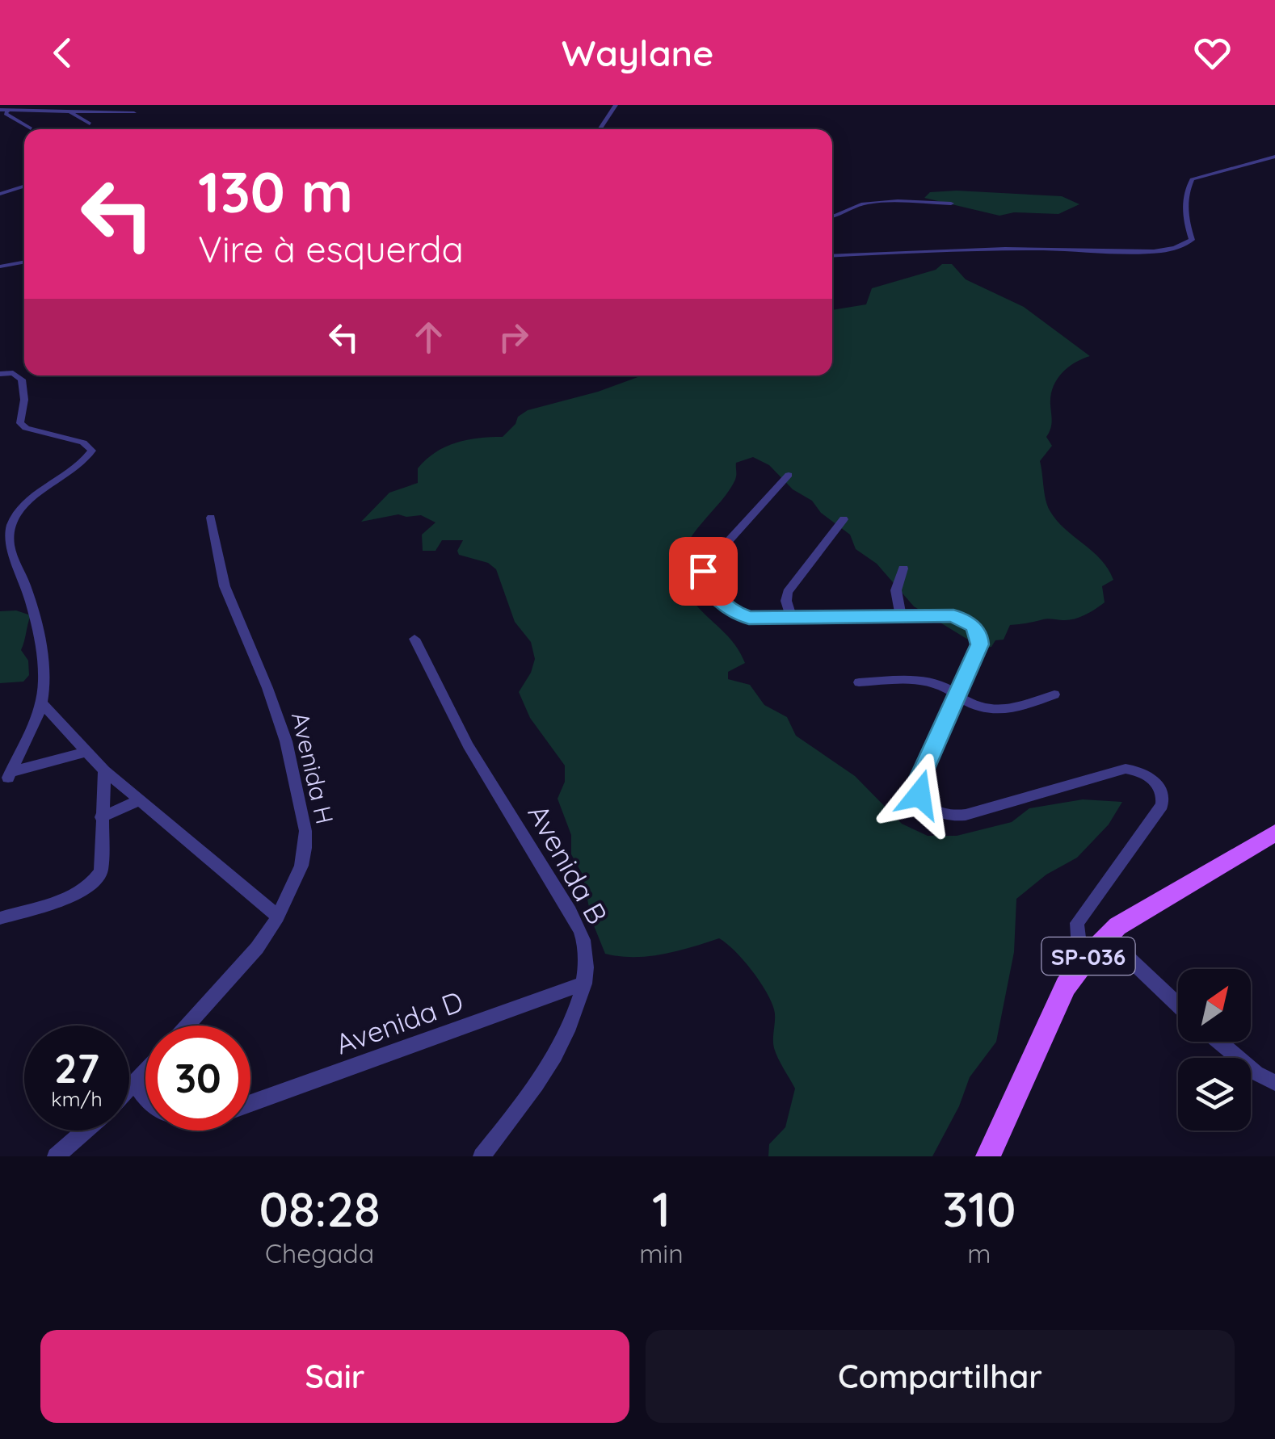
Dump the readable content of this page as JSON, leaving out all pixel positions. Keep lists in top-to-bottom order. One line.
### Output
{"streets":{"main road":["SP-036"],"street":["Avenida H","Avenida B","Avenida D"]},"crossings":[["Avenida B","Avenida D"]],"north":"top right","page":{"header":"Waylane","turn":["130 m","Vire à esquerda"],"speed":"27 km/h","limit":"30","eta":["08:28","Chegada","1","min","310","m"],"buttons":["Sair","Compartilhar"]}}
